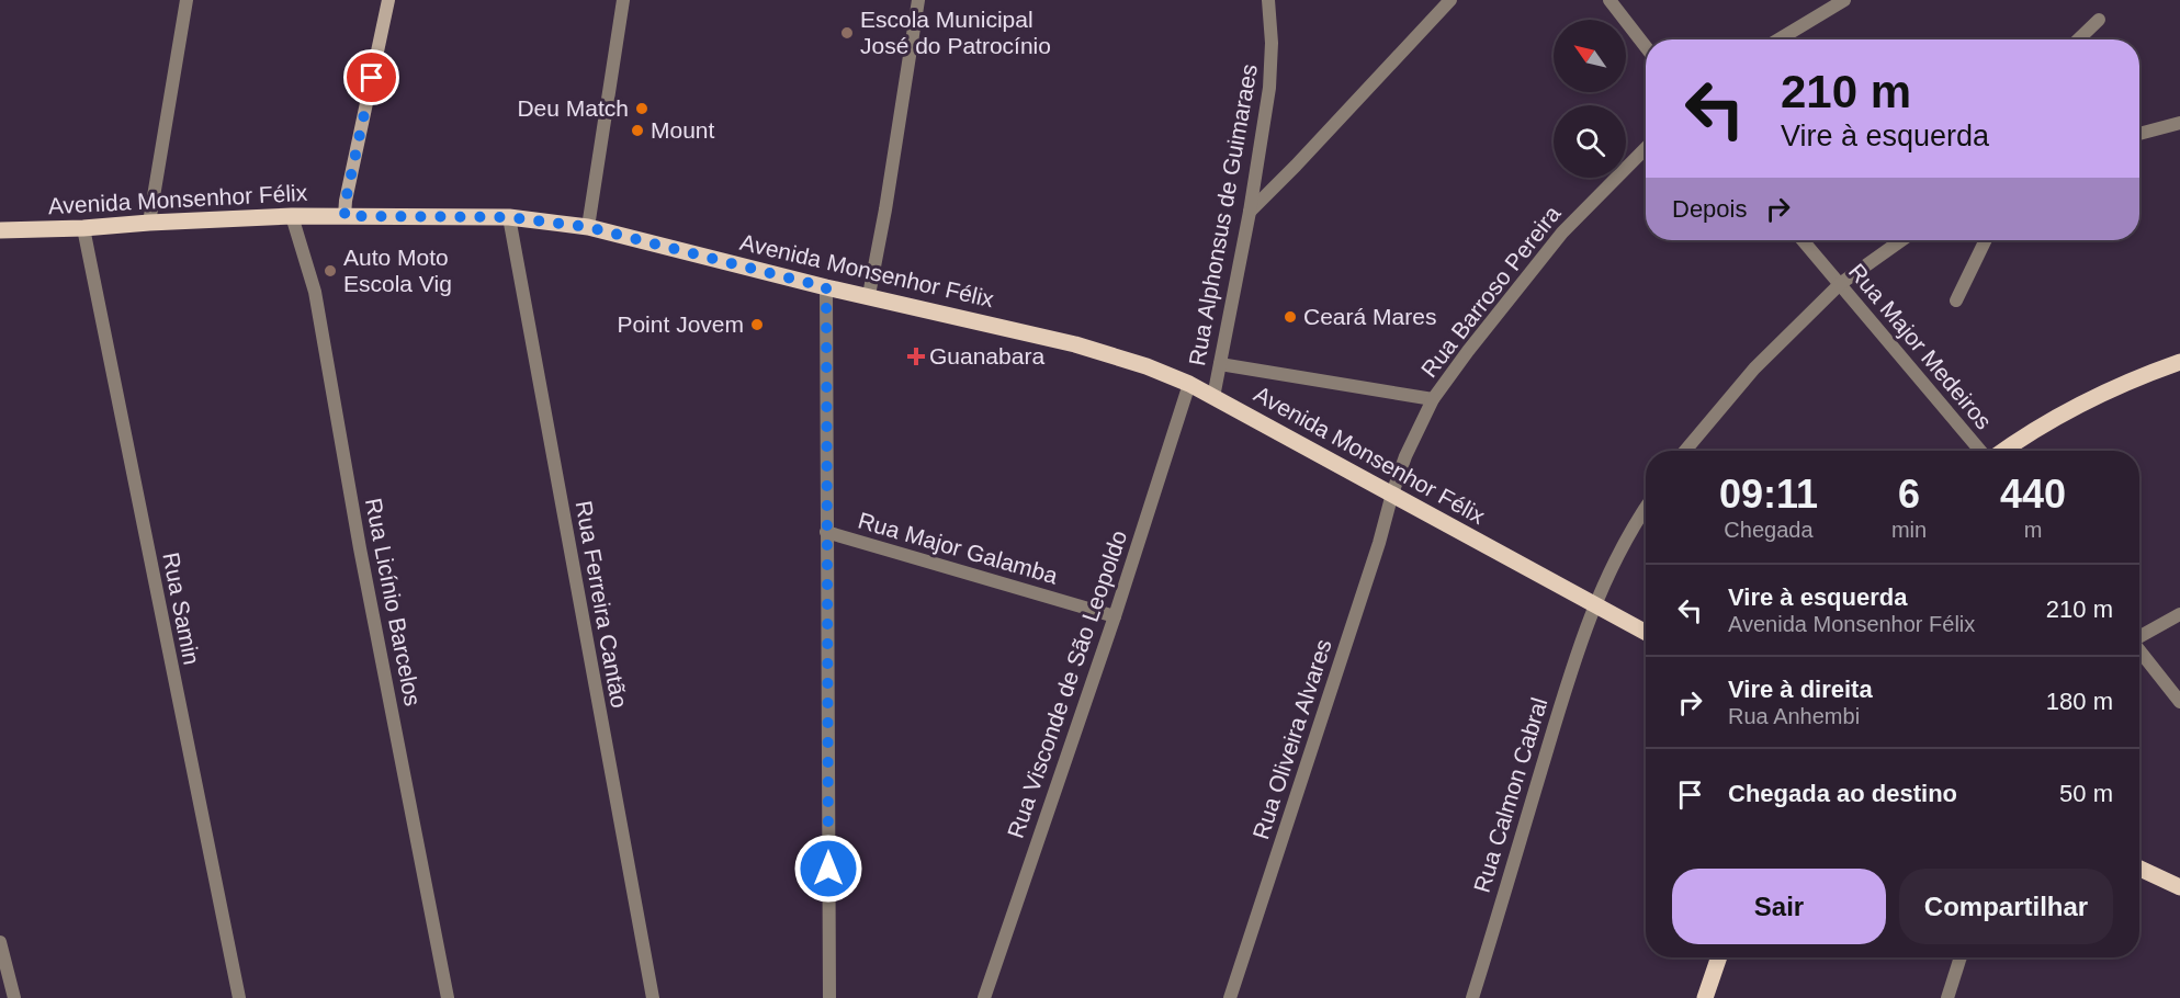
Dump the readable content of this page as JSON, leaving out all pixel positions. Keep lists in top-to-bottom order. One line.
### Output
{"streets":{"main road":["Avenida Monsenhor Félix"],"street":["Rua Alphonsus de Guimaraes","Rua Barroso Pereira","Rua Major Medeiros","Rua Major Galamba","Rua Licínio Barcelos","Rua Ferreira Cantão","Rua Samin","Rua Visconde de São Leopoldo","Rua Oliveira Alvares","Rua Calmon Cabral"]},"crossings":[["Avenida Monsenhor Félix","Rua Alphonsus de Guimaraes"],["Avenida Monsenhor Félix","Rua Barroso Pereira"],["Avenida Monsenhor Félix","Rua Licínio Barcelos"],["Avenida Monsenhor Félix","Rua Ferreira Cantão"],["Avenida Monsenhor Félix","Rua Samin"],["Avenida Monsenhor Félix","Rua Visconde de São Leopoldo"],["Avenida Monsenhor Félix","Rua Oliveira Alvares"],["Avenida Monsenhor Félix","Rua Calmon Cabral"],["Rua Barroso Pereira","Rua Oliveira Alvares"],["Rua Major Galamba","Rua Visconde de São Leopoldo"]],"places":{"other":["Escola Municipal José do Patrocínio","Deu Match","Mount","Auto Moto Escola Vig","Ceará Mares","Point Jovem"],"health":["Guanabara"]},"north":"top left","page":{"turn":["210 m","Vire à esquerda"],"then":"Depois","eta":["09:11","Chegada","6","min","440","m"],"list":[{"name":"Vire à esquerda","note":"Avenida Monsenhor Félix","value":"210 m"},{"name":"Vire à direita","note":"Rua Anhembi","value":"180 m"},{"name":"Chegada ao destino","value":"50 m"}],"buttons":["Sair","Compartilhar"]}}
